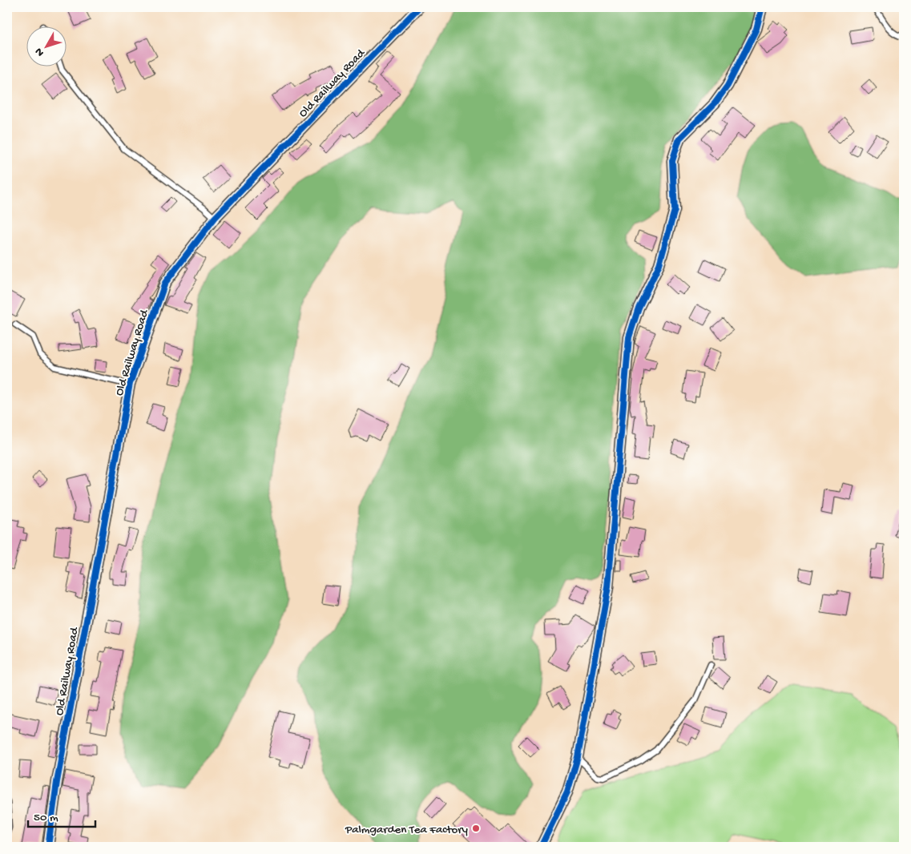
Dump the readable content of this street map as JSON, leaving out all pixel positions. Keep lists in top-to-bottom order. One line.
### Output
{"streets":{"street":["Old Railway Road"]},"places":["Palmgarden Tea Factory"],"scale_bar":"50 m","north":"bottom left"}
